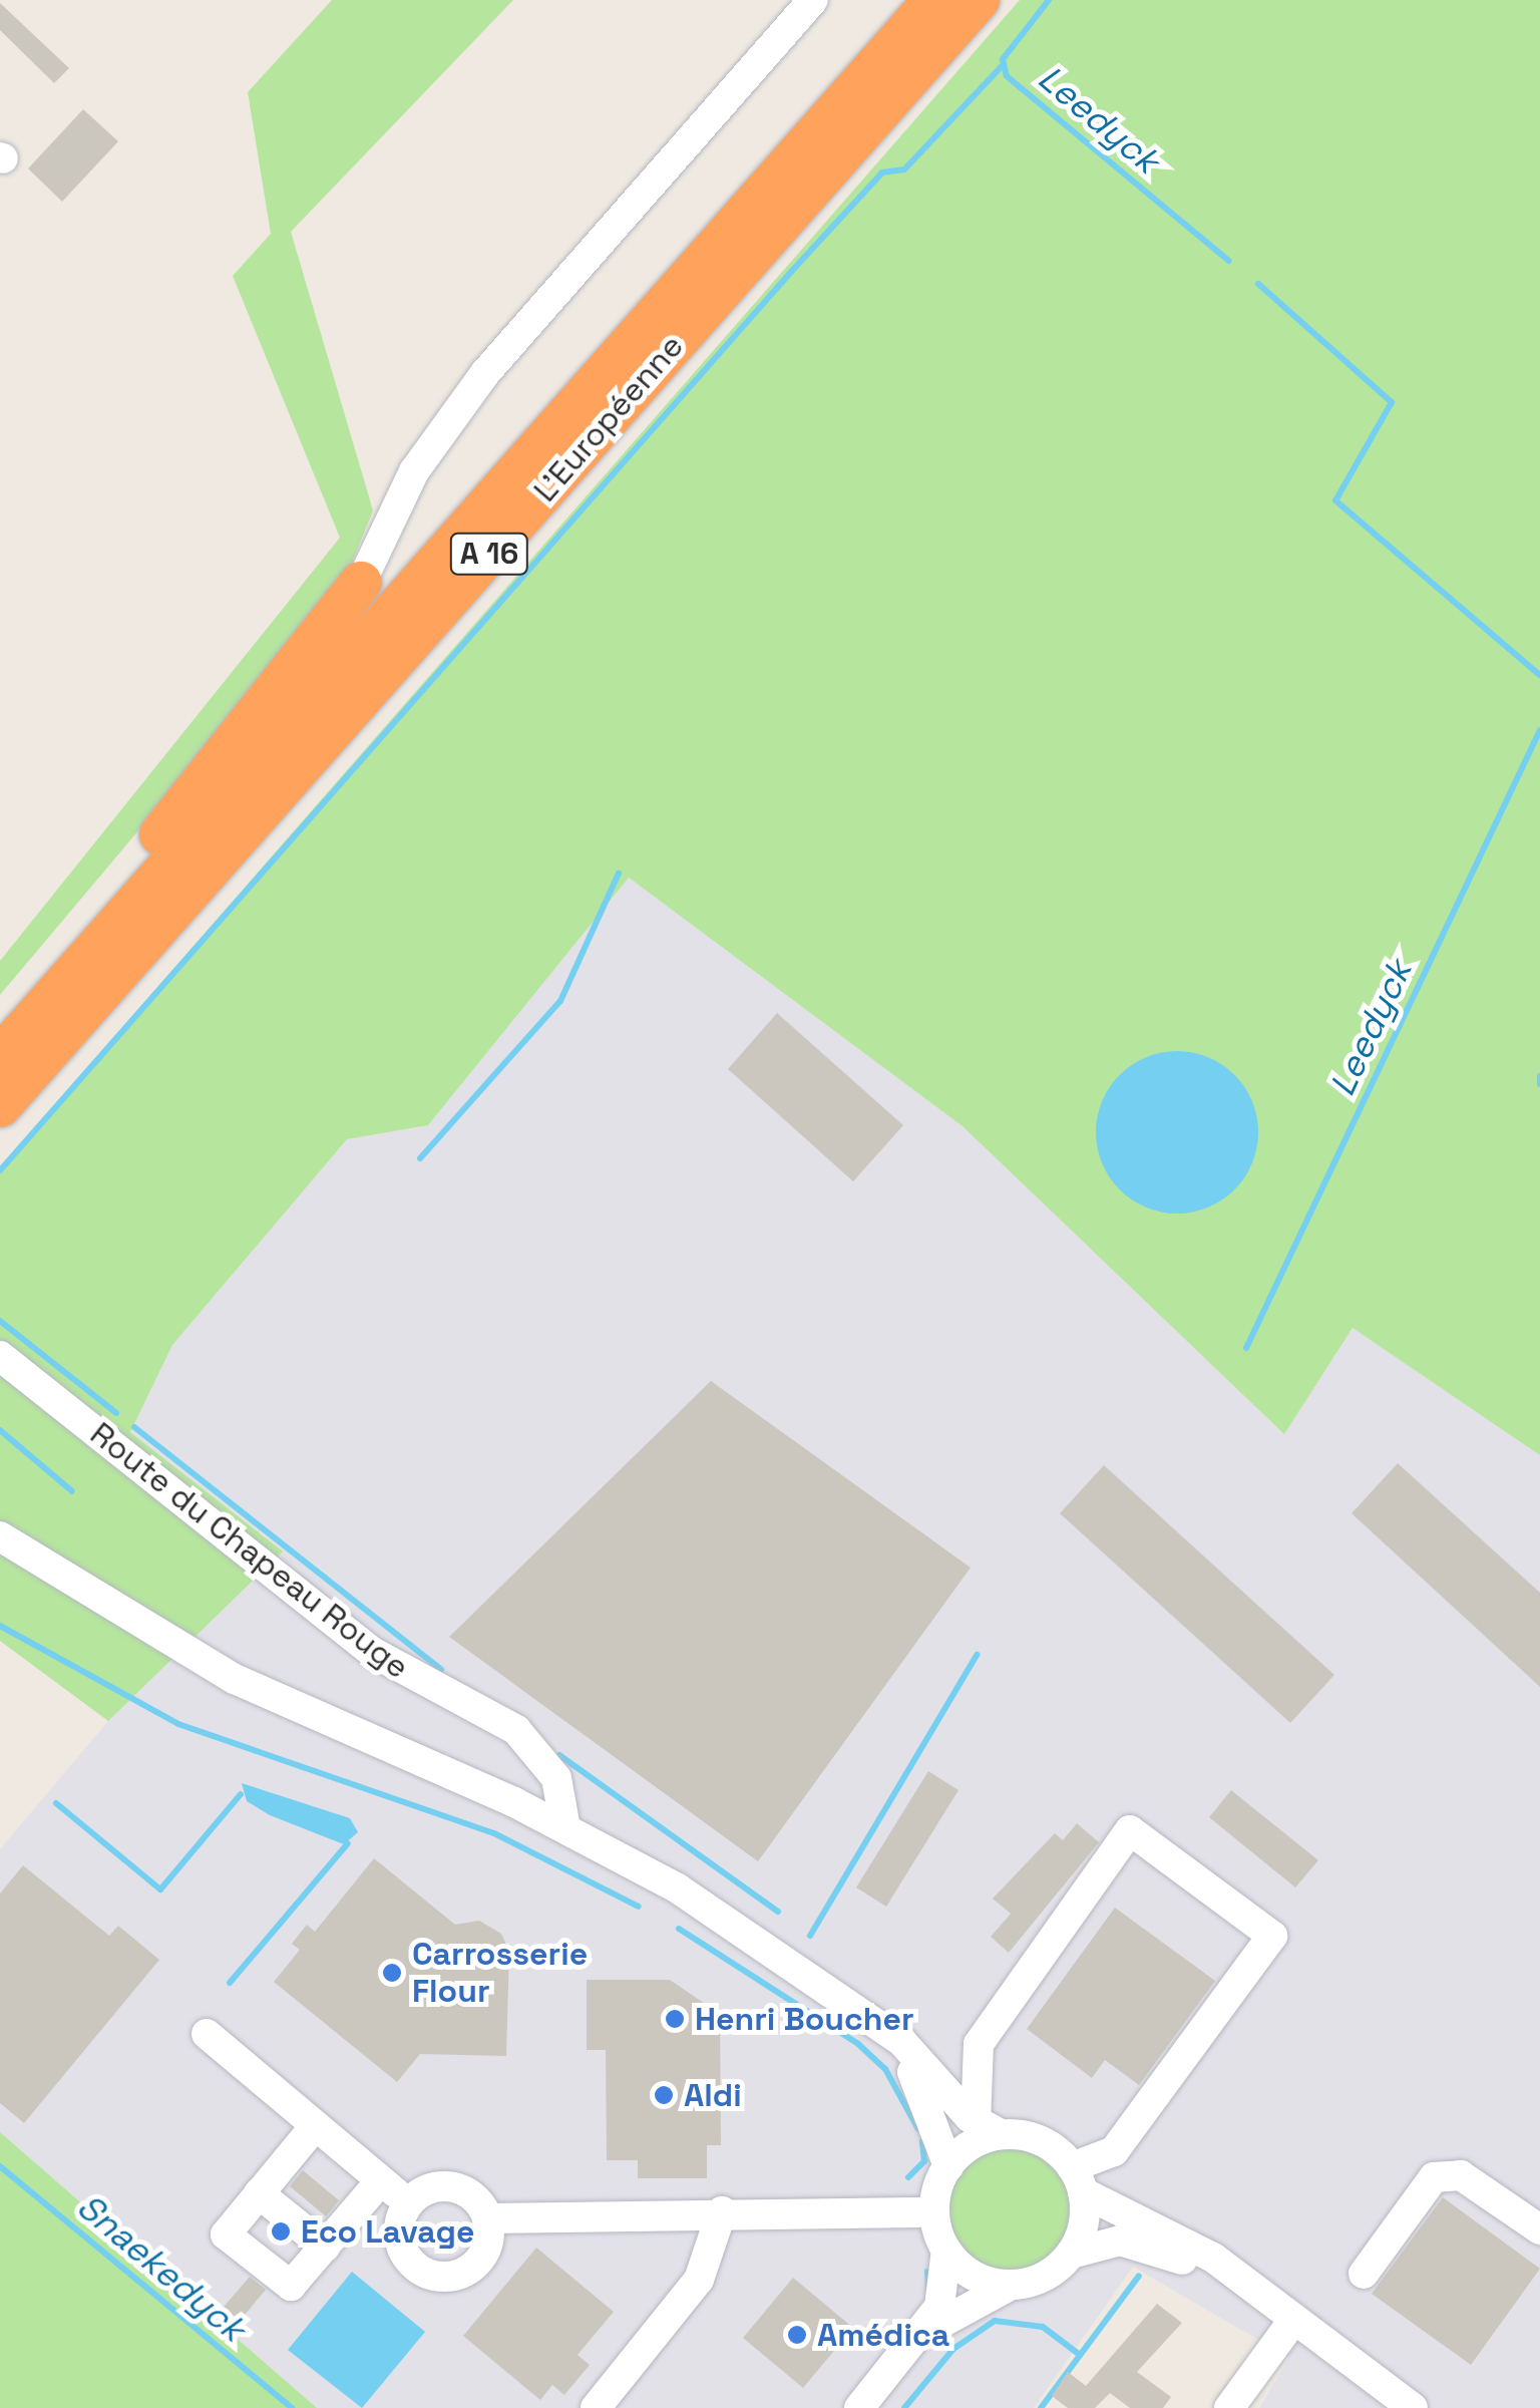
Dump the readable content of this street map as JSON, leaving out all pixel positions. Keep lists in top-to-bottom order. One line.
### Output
{"streets":{"highway":["L'Européenne","A 16"],"street":["Route du Chapeau Rouge"]},"water":["Leedyck","Snaekedyck"],"places":["Carrosserie Flour","Henri Boucher","Aldi","Eco Lavage","Amédica"]}
